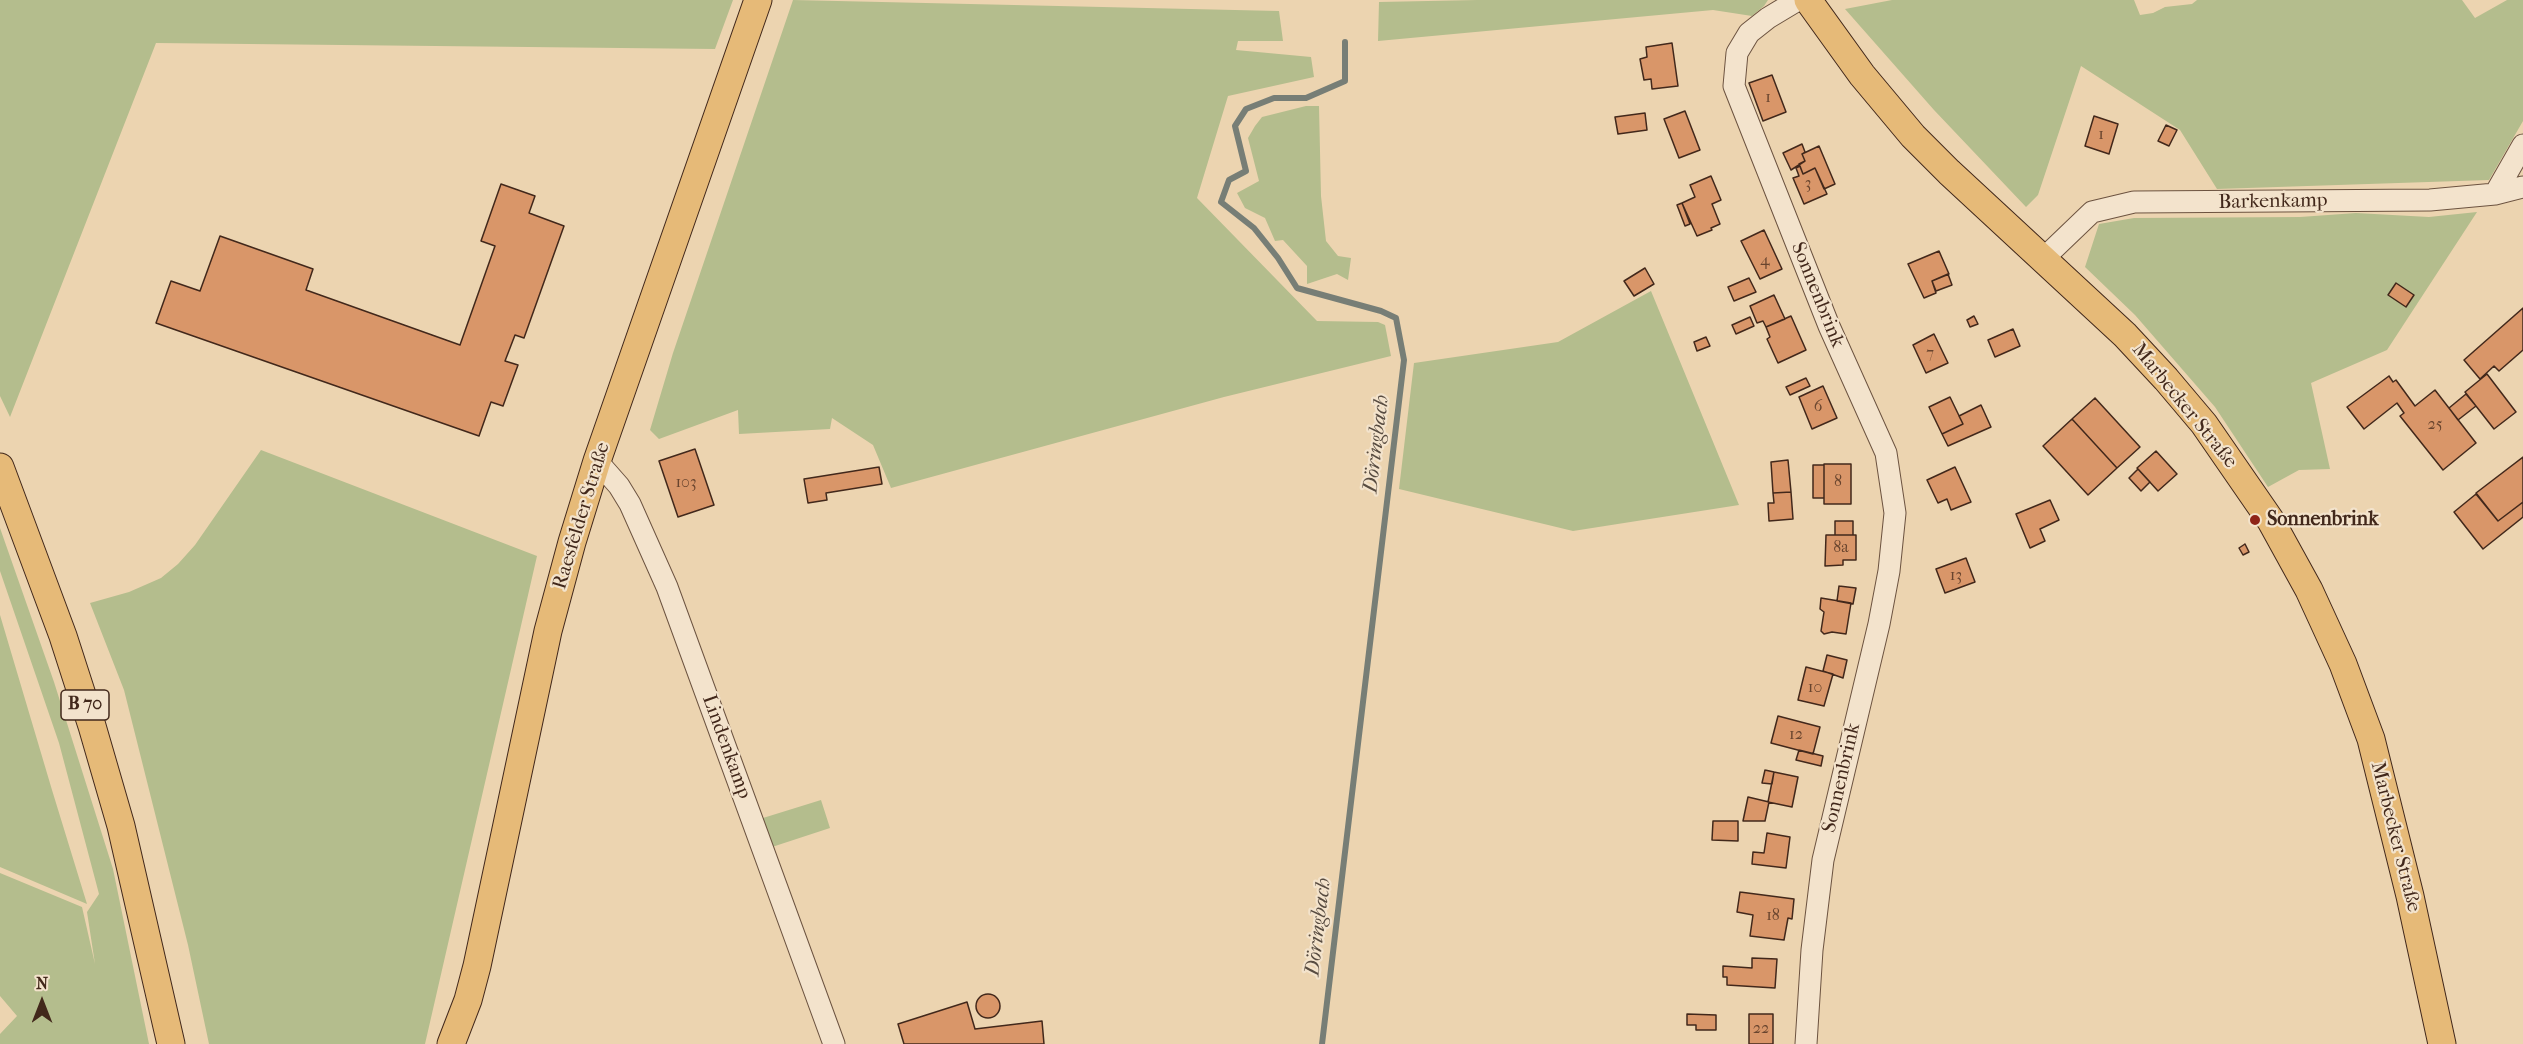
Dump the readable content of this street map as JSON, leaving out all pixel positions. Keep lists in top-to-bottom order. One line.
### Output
{"streets":{"main road":["Marbecker Straße","Raesfelder Straße","B 70"],"street":["Barkenkamp","Sonnenbrink","Lindenkamp"]},"crossings":[["Barkenkamp","Marbecker Straße"],["Raesfelder Straße","Lindenkamp"]],"water":["Döringbach"],"places":["Sonnenbrink"],"house_numbers":["1","1","3","4","7","6","25","8","103","8a","13","10","12","18","22"],"north":"top"}
